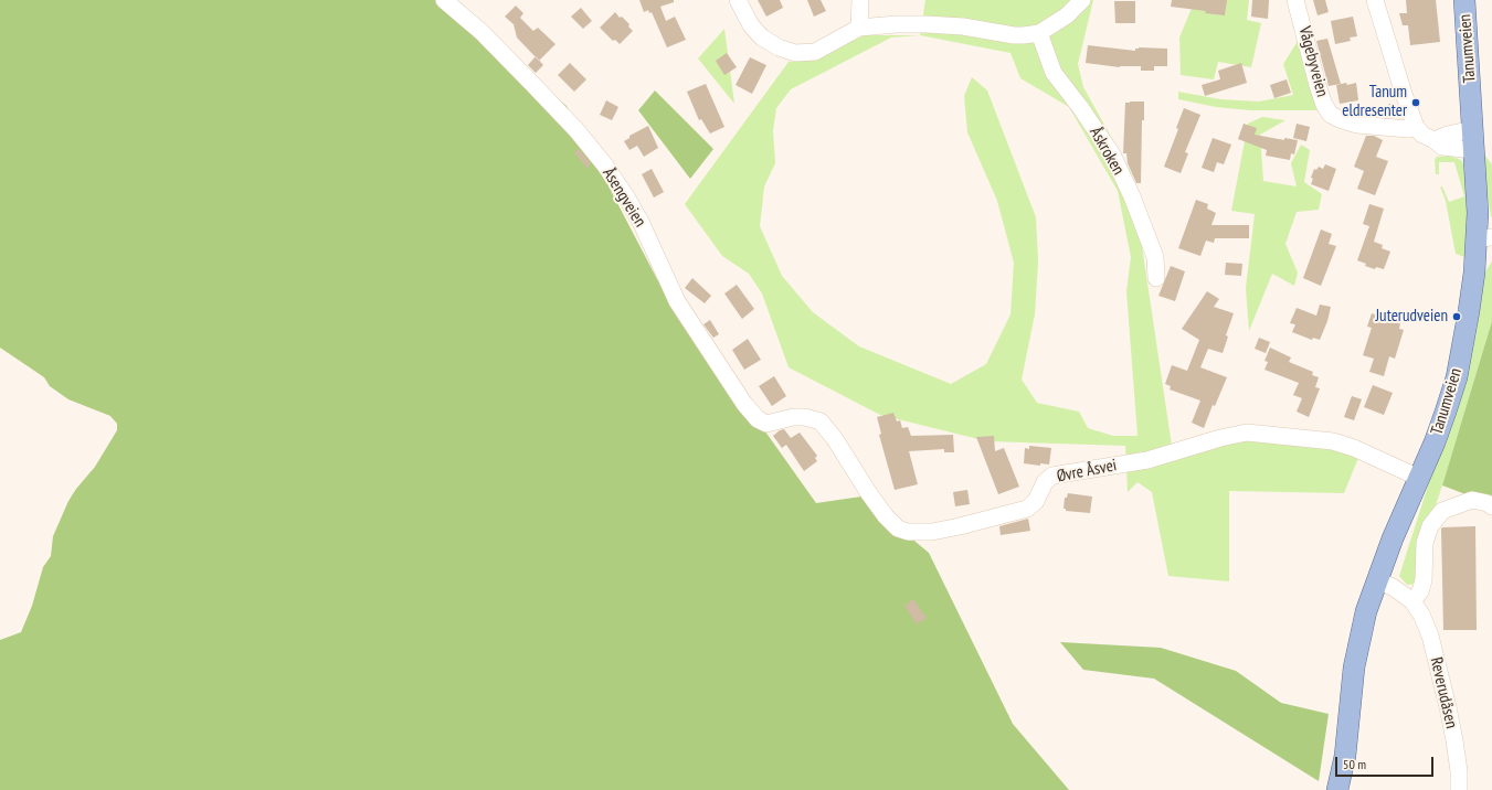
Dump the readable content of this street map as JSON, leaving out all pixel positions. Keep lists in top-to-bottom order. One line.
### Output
{"streets":{"main road":["Tanumveien"],"street":["Vågebyveien","Åskroken","Åsengveien","Øvre Åsvei","Reverudåsen"]},"crossings":[["Tanumveien","Øvre Åsvei"],["Tanumveien","Reverudåsen"],["Åsengveien","Øvre Åsvei"]],"places":["Tanum eldresenter","Juterudveien"],"scale_bar":"50 m"}
